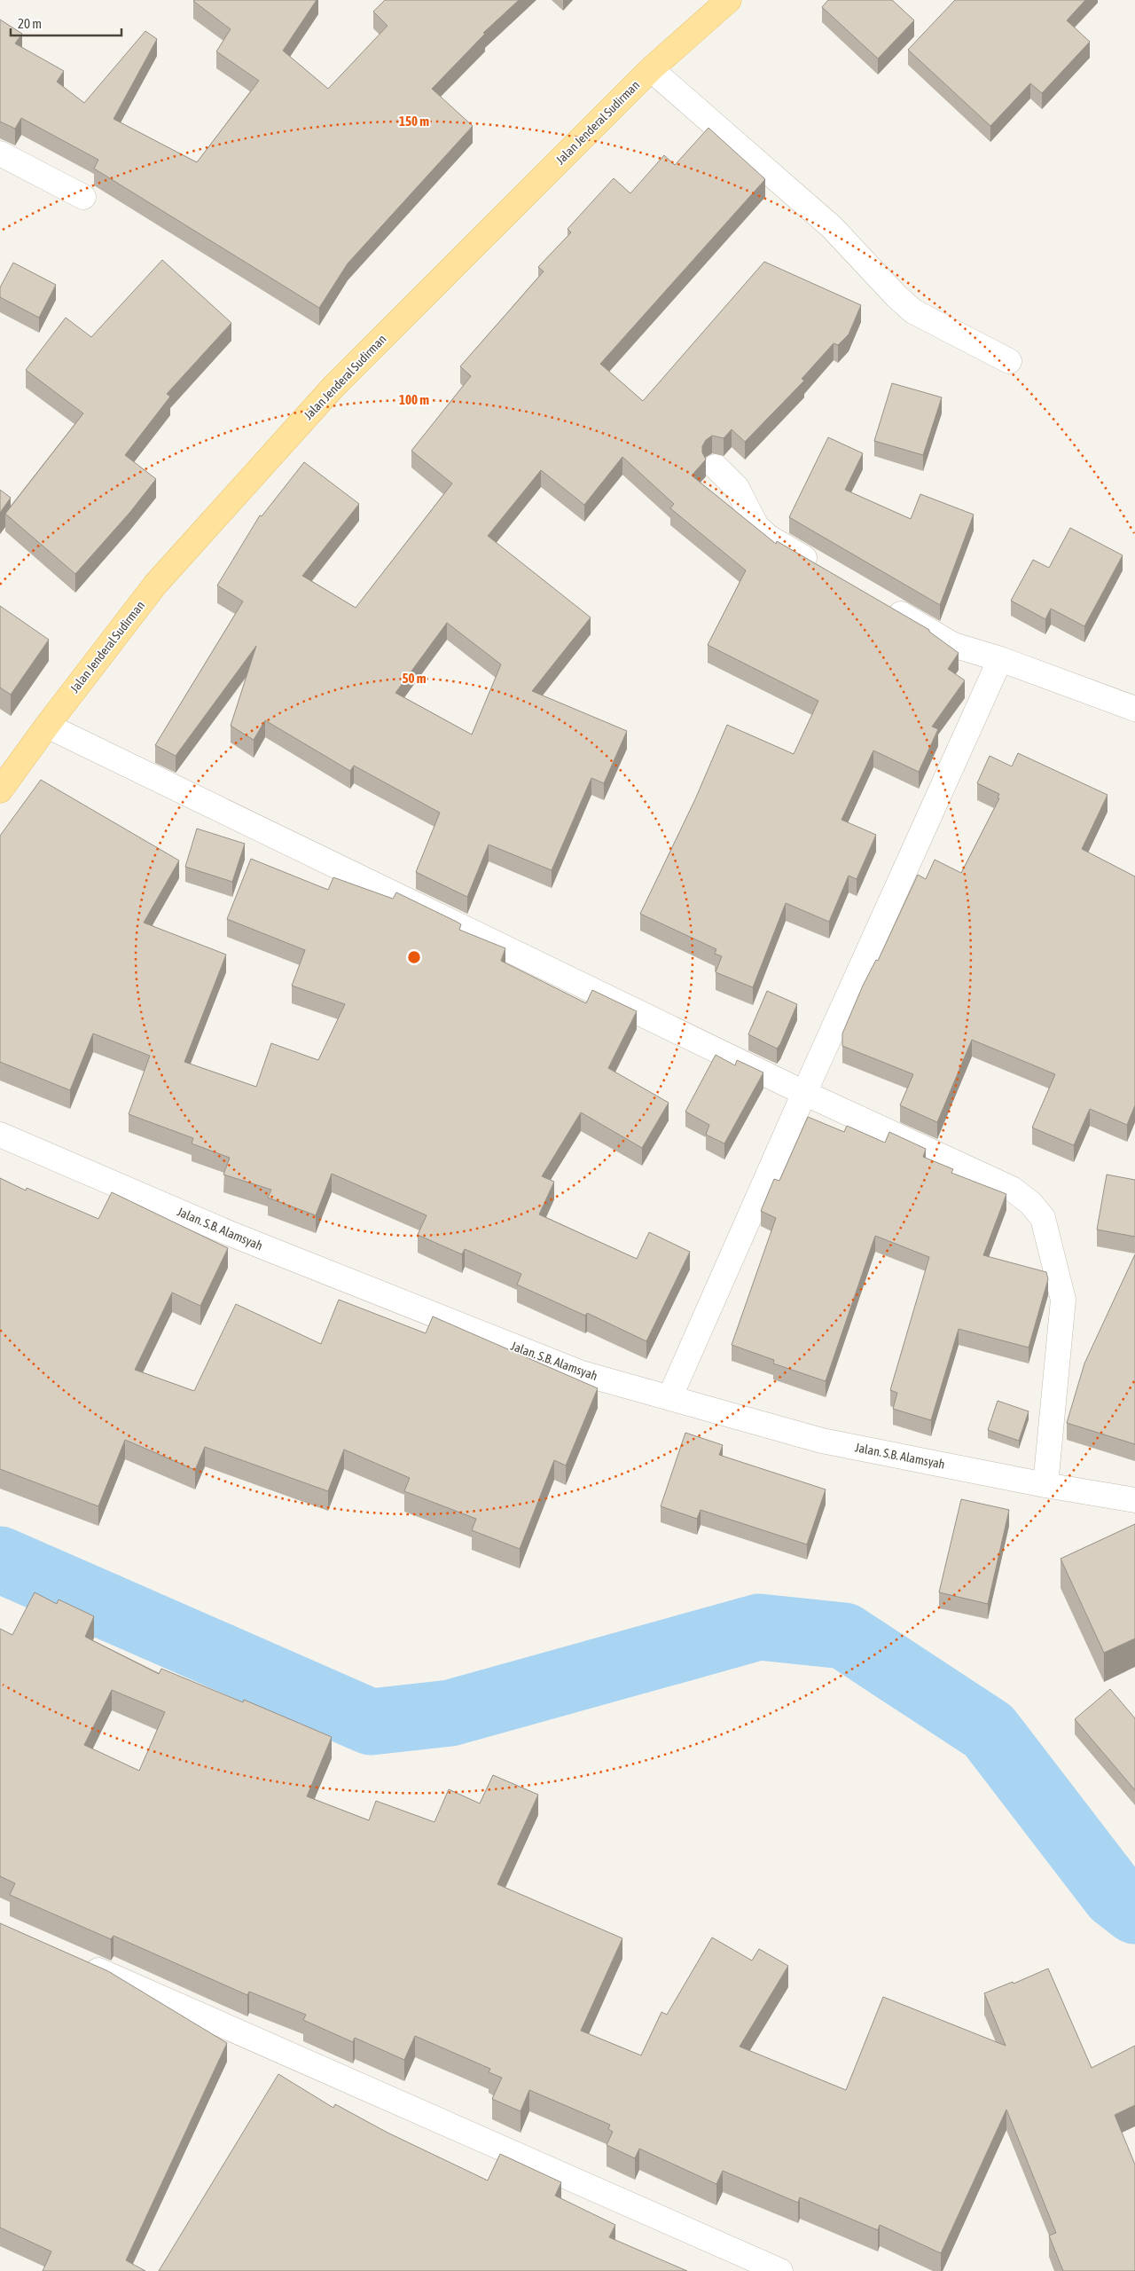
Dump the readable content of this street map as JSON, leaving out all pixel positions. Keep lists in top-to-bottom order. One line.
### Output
{"streets":{"main road":["Jalan Jenderal Sudirman"],"street":["Jalan. S.B. Alamsyah"]},"scale_bar":"20 m","rings":["150 m","100 m","50 m"]}
